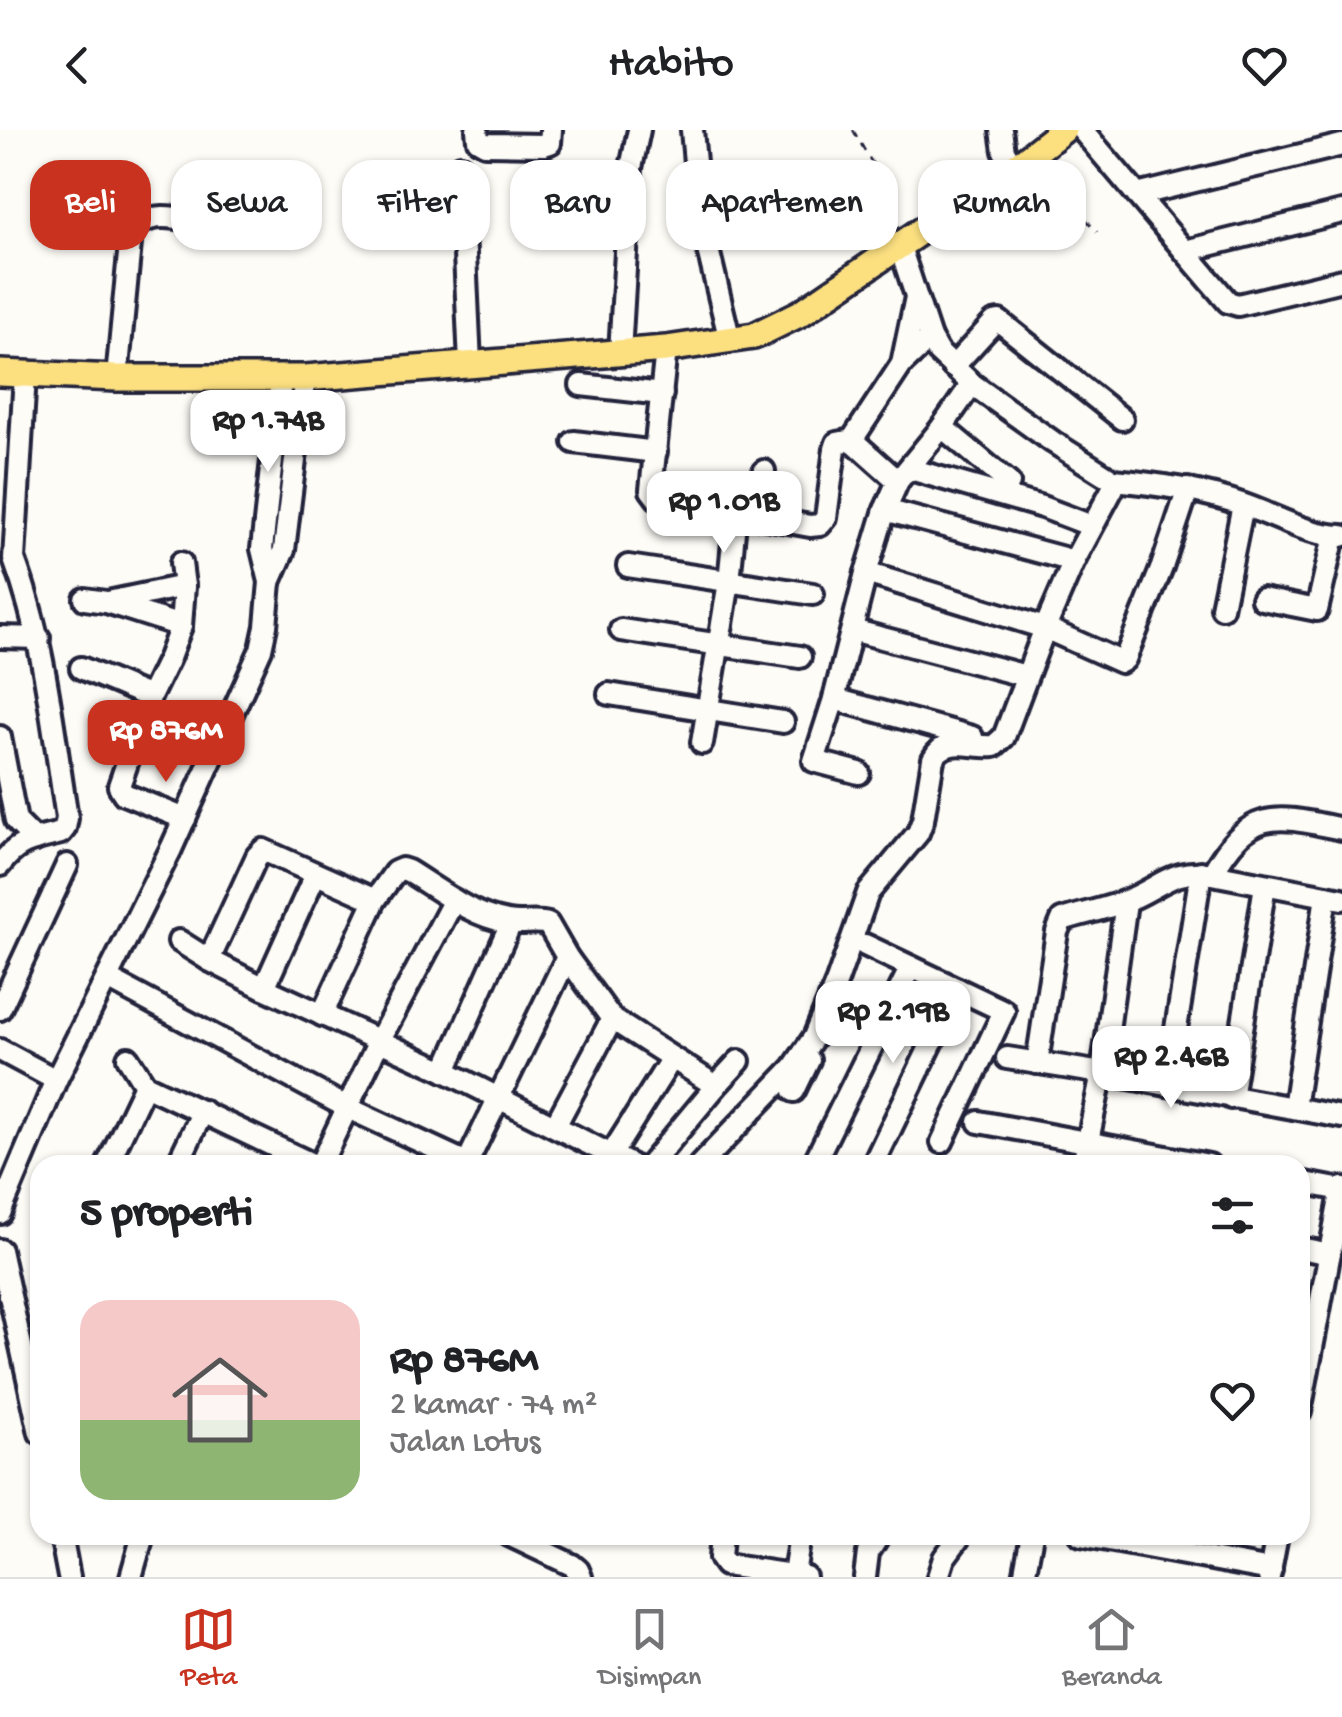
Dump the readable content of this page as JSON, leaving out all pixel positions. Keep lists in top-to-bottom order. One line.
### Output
{"page":{"header":"Habito","chip":["Beli","Sewa","Filter","Baru","Apartemen","Rumah"],"price":["Rp 1.74B","Rp 1.01B","Rp 876M","Rp 2.19B","Rp 2.46B"],"heading":"5 properti","list":[{"name":"Rp 876M","note":"2 kamar · 74 m² · Jalan Lotus"}],"tabs":["Peta","Disimpan","Beranda"]}}
